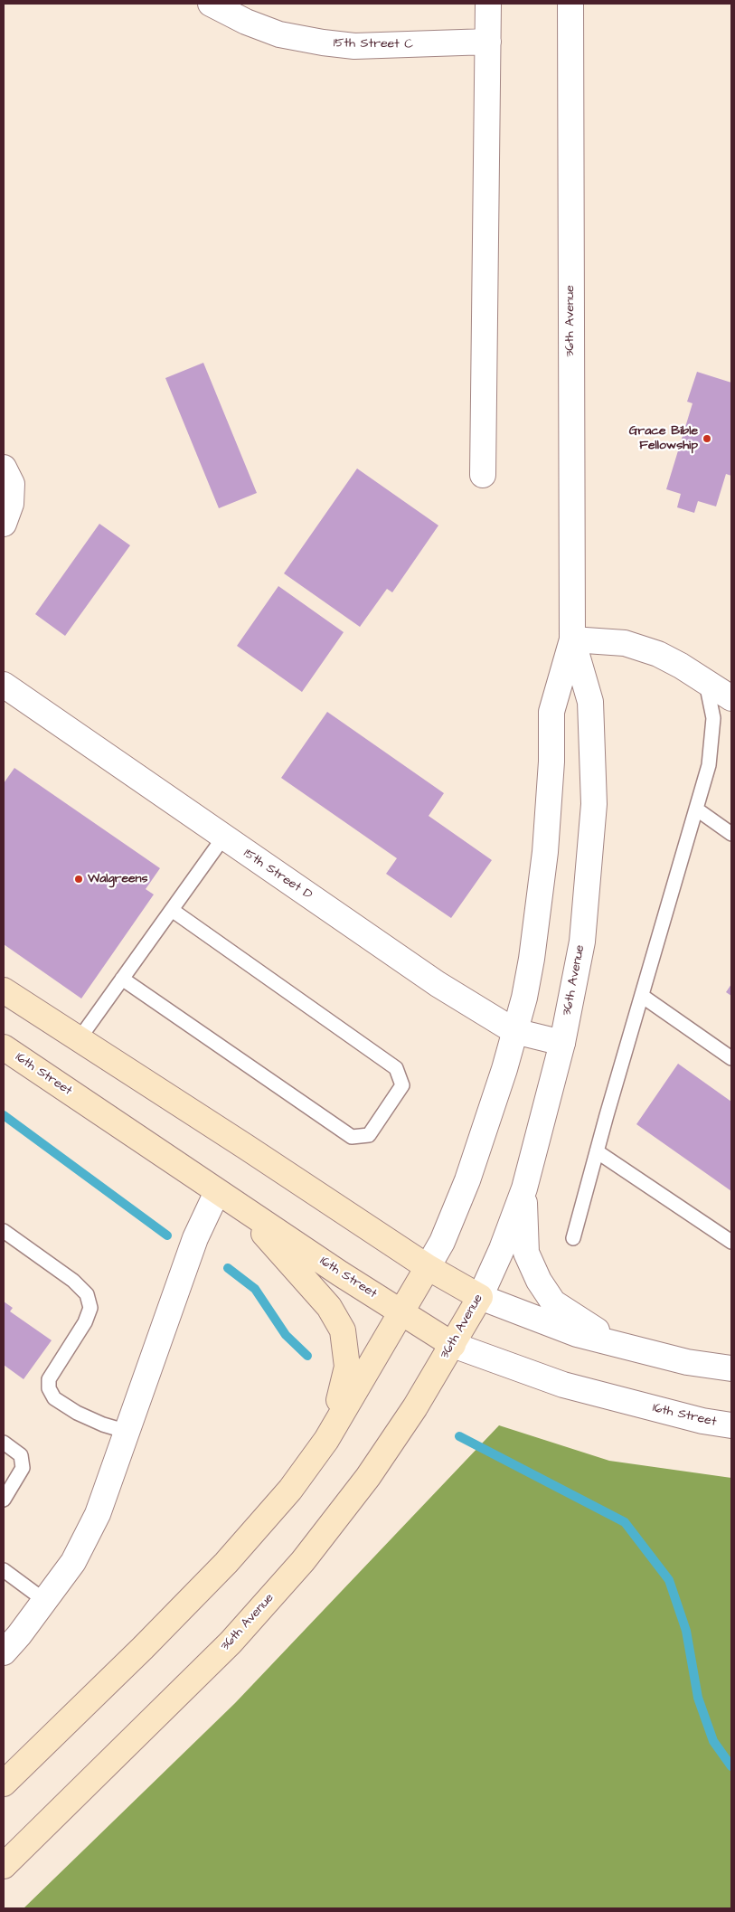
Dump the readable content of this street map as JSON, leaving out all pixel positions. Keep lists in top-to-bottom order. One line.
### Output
{"streets":{"main road":["36th Avenue","16th Street"],"street":["15th Street C","15th Street D"]},"crossings":[["36th Avenue","15th Street D"],["36th Avenue","16th Street"]],"places":["Grace Bible Fellowship","Walgreens"]}
